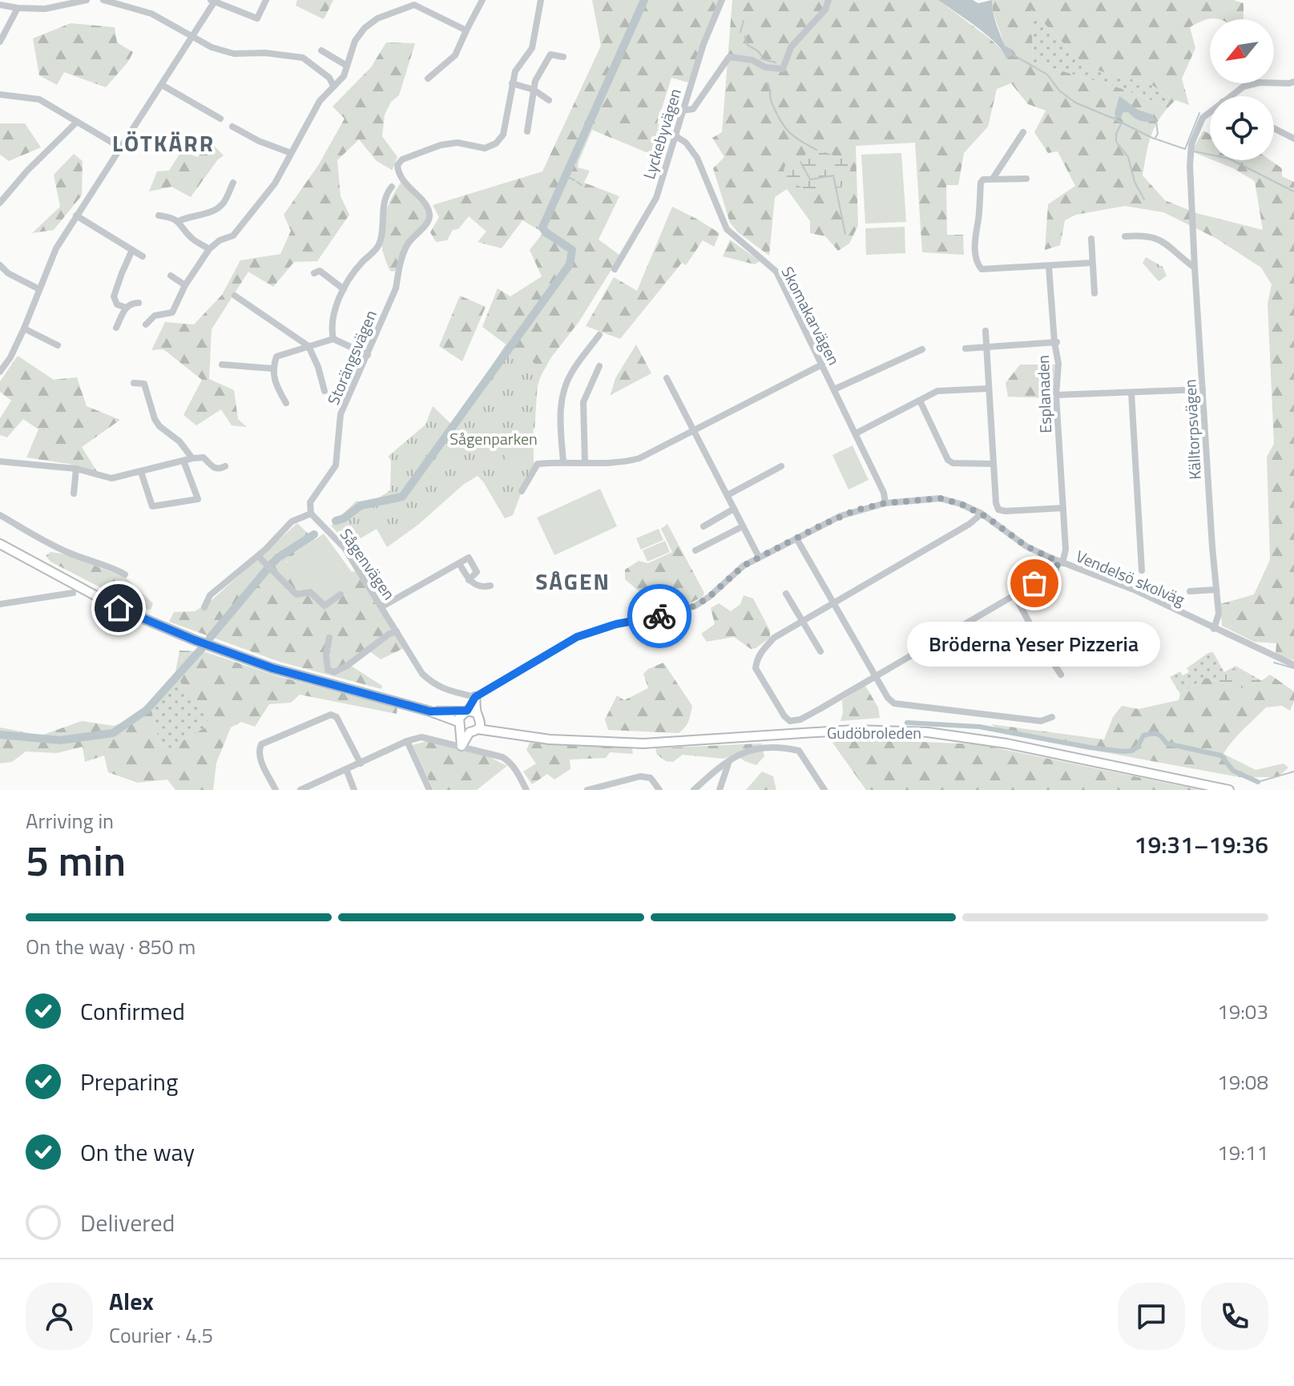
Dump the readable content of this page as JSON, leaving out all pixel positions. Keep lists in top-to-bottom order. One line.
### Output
{"streets":{"main road":["Gudöbroleden"],"street":["Lyckebyvägen","Skomakarvägen","Storängsvägen","Esplanaden","Källtorpsvägen","Sågenvägen","Vendelsö skolväg"]},"crossings":[["Lyckebyvägen","Skomakarvägen"],["Skomakarvägen","Vendelsö skolväg"],["Storängsvägen","Sågenvägen"],["Esplanaden","Vendelsö skolväg"],["Källtorpsvägen","Vendelsö skolväg"],["Sågenvägen","Vendelsö skolväg"]],"districts":["LÖTKÄRR","SÅGEN"],"parks":["Sågenparken"],"places":["Bröderna Yeser Pizzeria"],"north":"bottom left","page":{"bubble":"Bröderna Yeser Pizzeria","heading":["5 min","Arriving in","19:31–19:36"],"panel":["Alex","Courier · 4.5"],"bar":"On the way · 850 m","list":[["Confirmed","19:03"],["Preparing","19:08"],["On the way","19:11"],"Delivered"]}}
